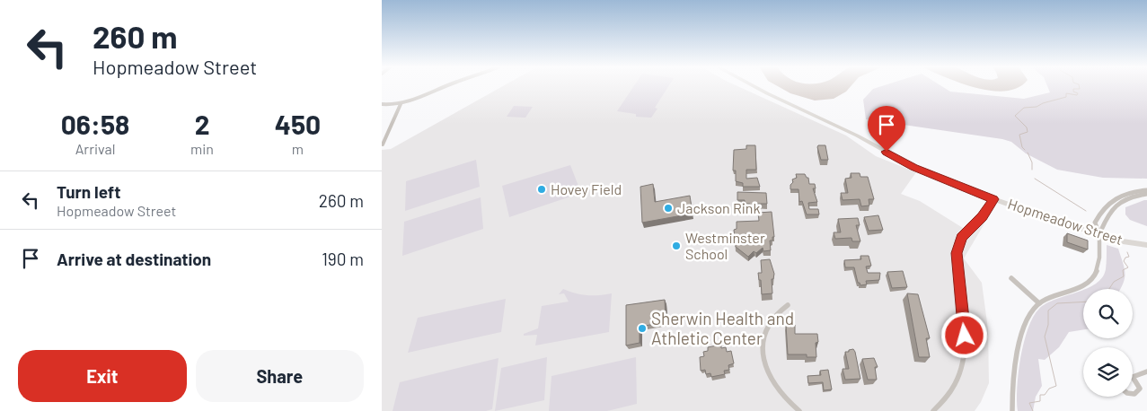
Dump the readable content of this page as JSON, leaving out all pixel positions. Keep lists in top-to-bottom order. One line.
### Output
{"streets":{"highway":["Hopmeadow Street"]},"places":["Hovey Field","Jackson Rink","Westminster School","Sherwin Health and Athletic Center"],"page":{"turn":["260 m","Hopmeadow Street"],"eta":["06:58","Arrival","2","min","450","m"],"list":[{"name":"Turn left","note":"Hopmeadow Street","value":"260 m"},{"name":"Arrive at destination","value":"190 m"}],"buttons":["Exit","Share"]}}
